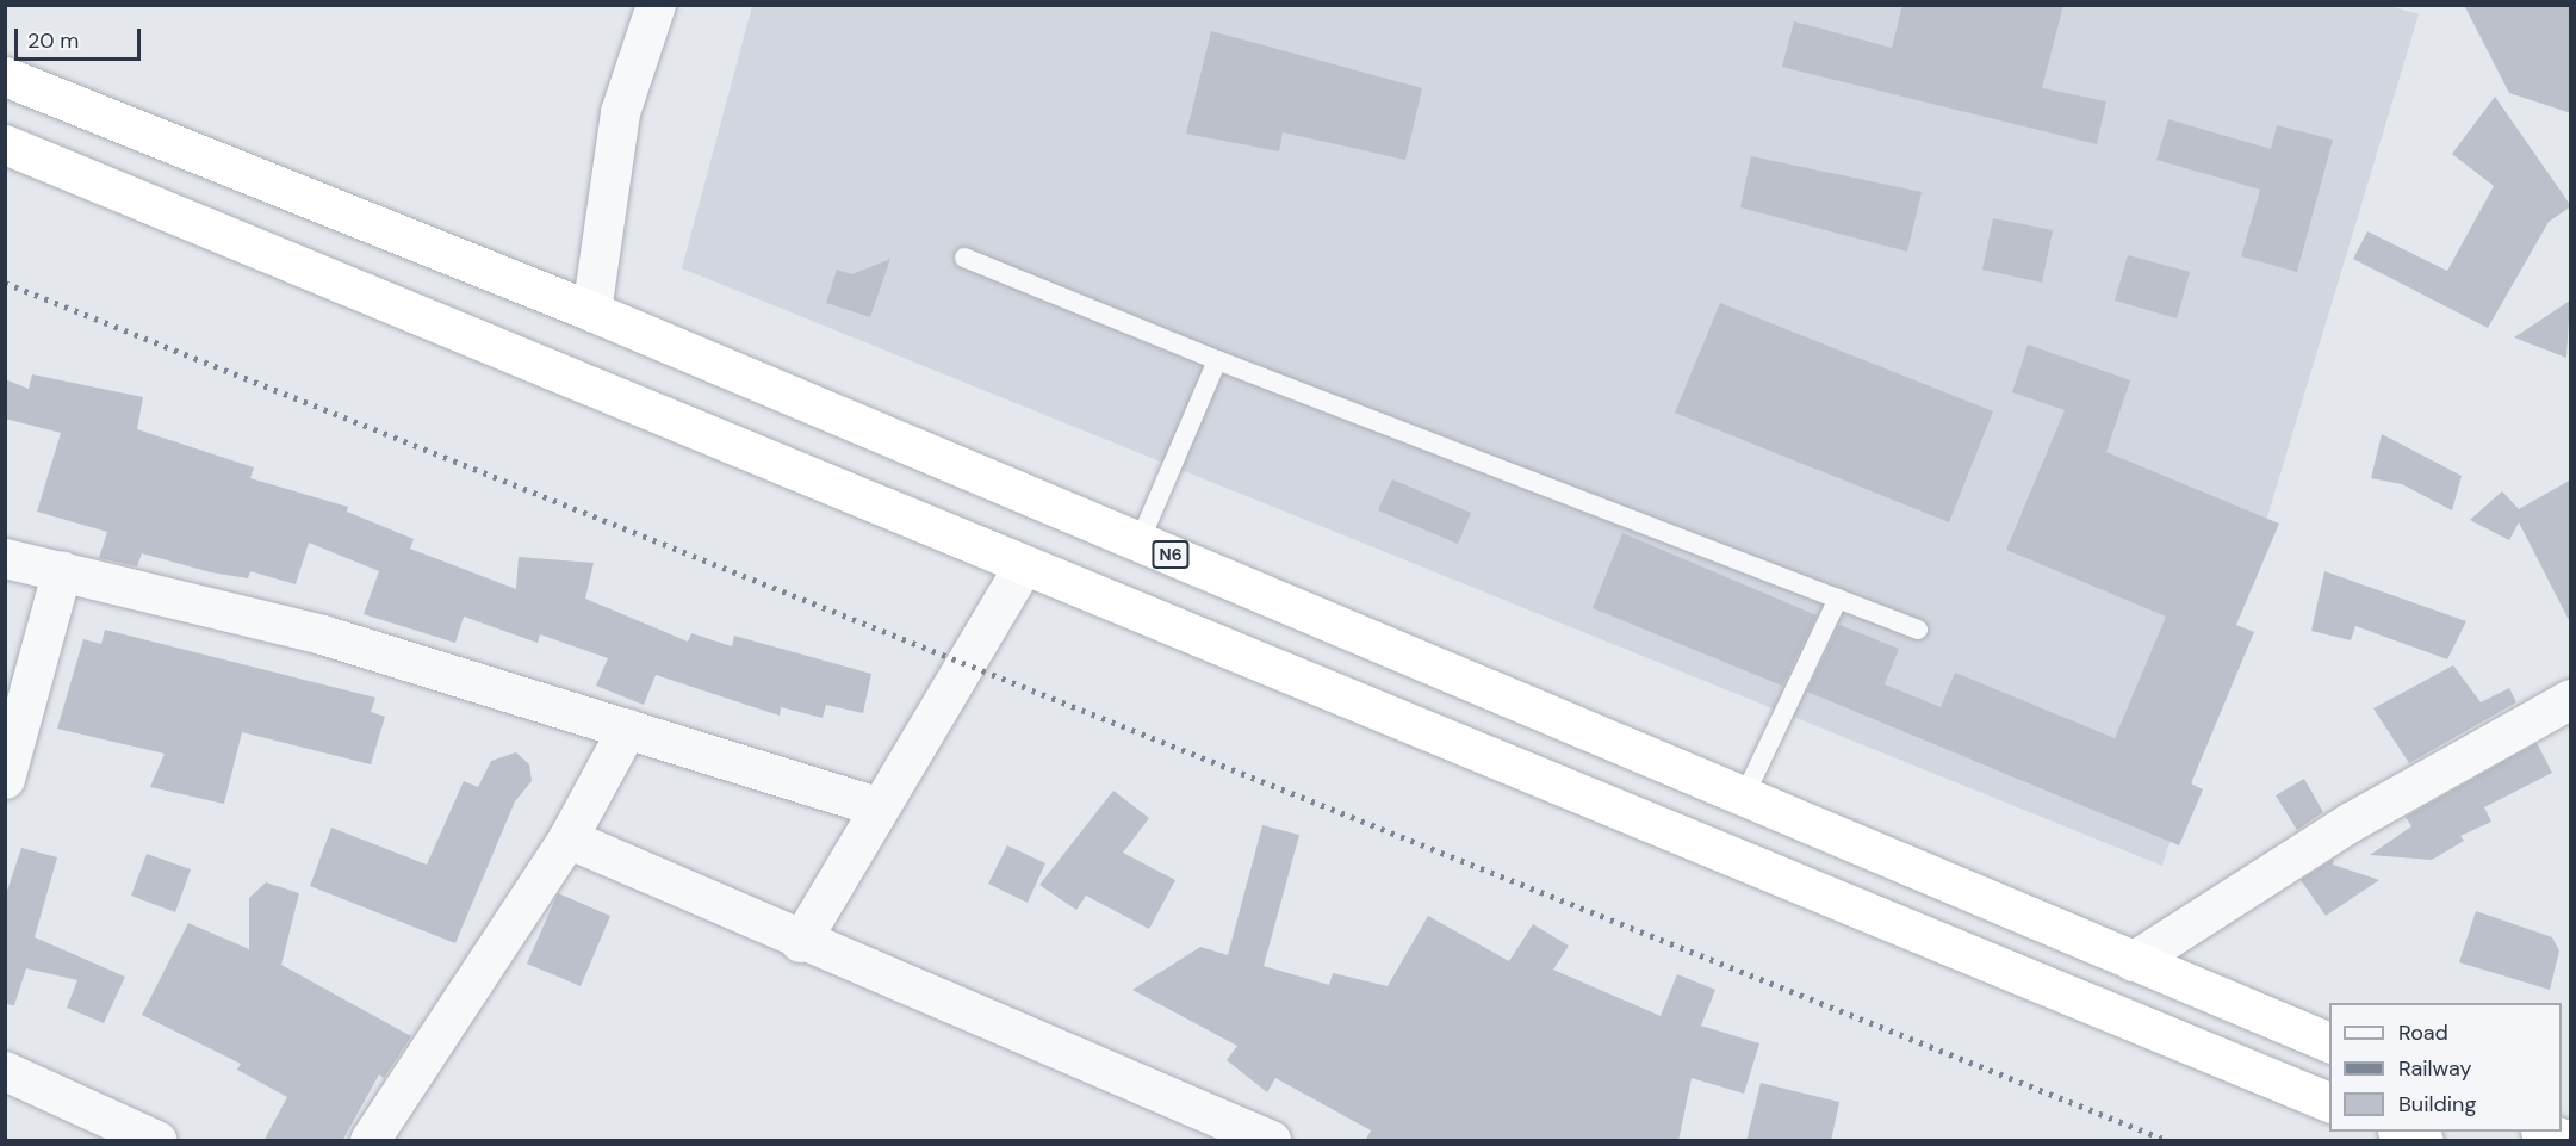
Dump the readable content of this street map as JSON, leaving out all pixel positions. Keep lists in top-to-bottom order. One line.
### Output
{"streets":{"highway":["N6"]},"legend":["Road","Railway","Building"],"scale_bar":"20 m"}
